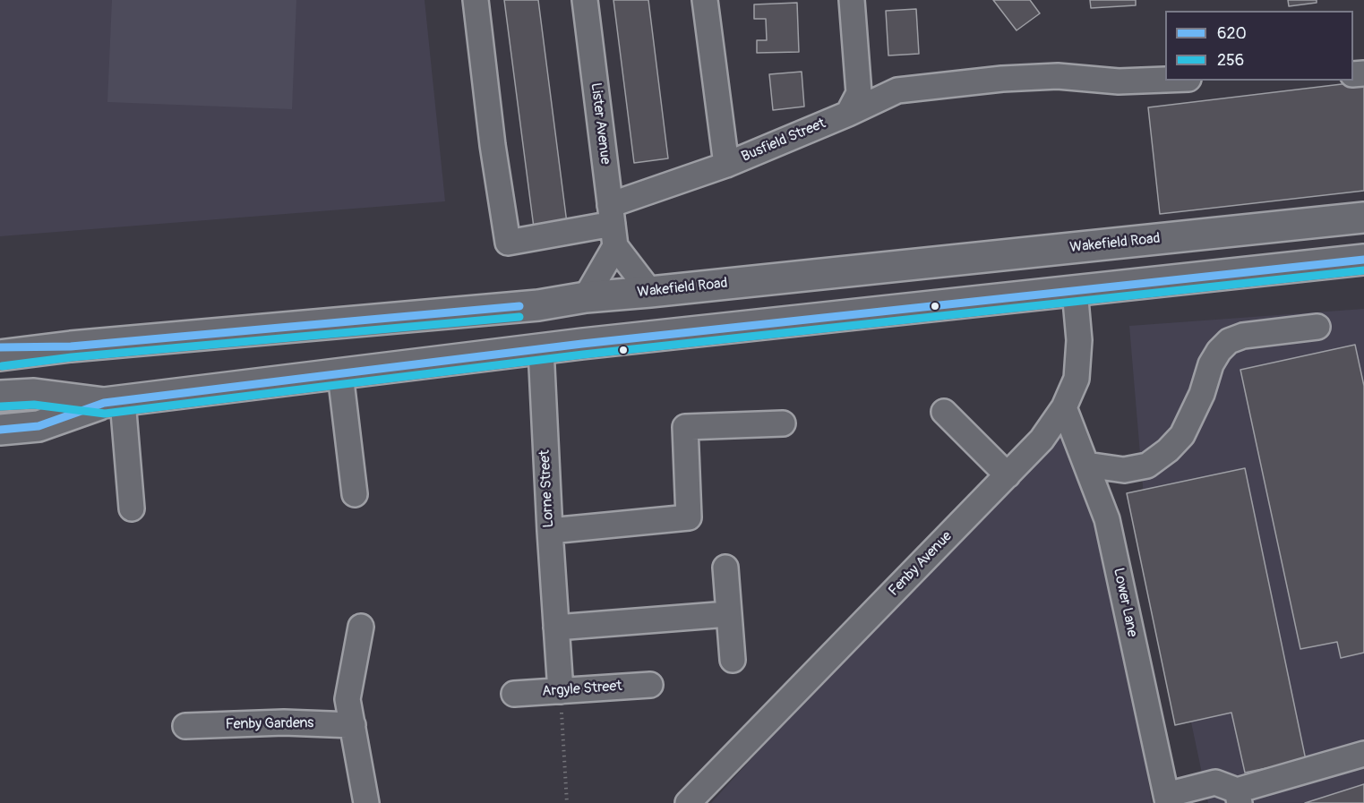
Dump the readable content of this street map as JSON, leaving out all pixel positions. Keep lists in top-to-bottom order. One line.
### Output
{"streets":{"main road":["Wakefield Road"],"street":["Lister Avenue","Busfield Street","Lorne Street","Fenby Avenue","Lower Lane","Argyle Street","Fenby Gardens"]},"crossings":[["Lister Avenue","Busfield Street"],["Lorne Street","Argyle Street"],["Fenby Avenue","Lower Lane"]],"lines":["transit line 620","transit line 256"],"legend":["620","256"]}
